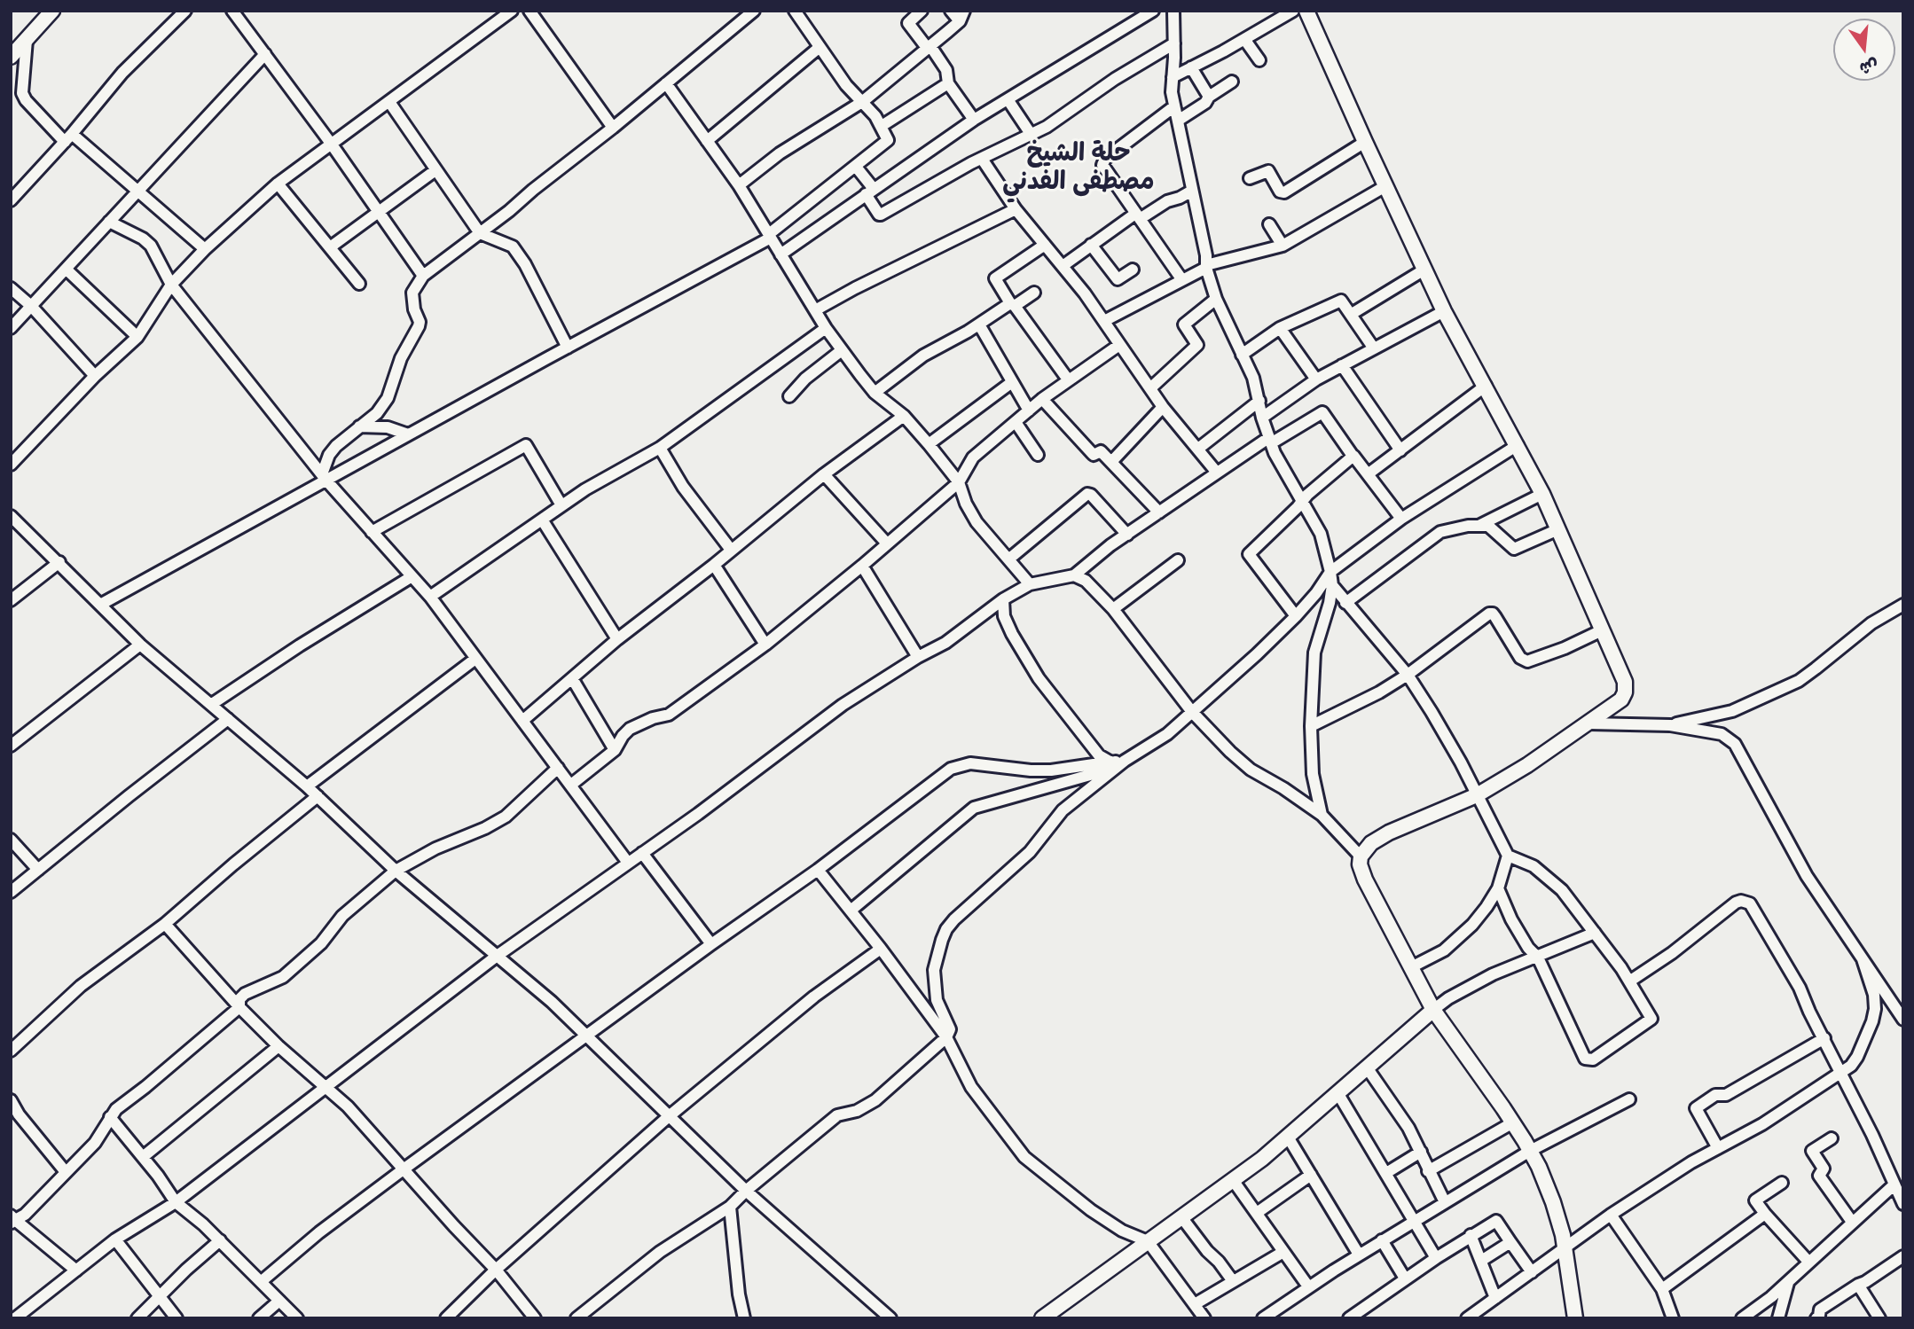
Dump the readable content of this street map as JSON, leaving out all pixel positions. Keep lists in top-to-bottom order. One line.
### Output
{"districts":["حلة الشيخ مصطفى الفدني"],"north":"bottom"}
